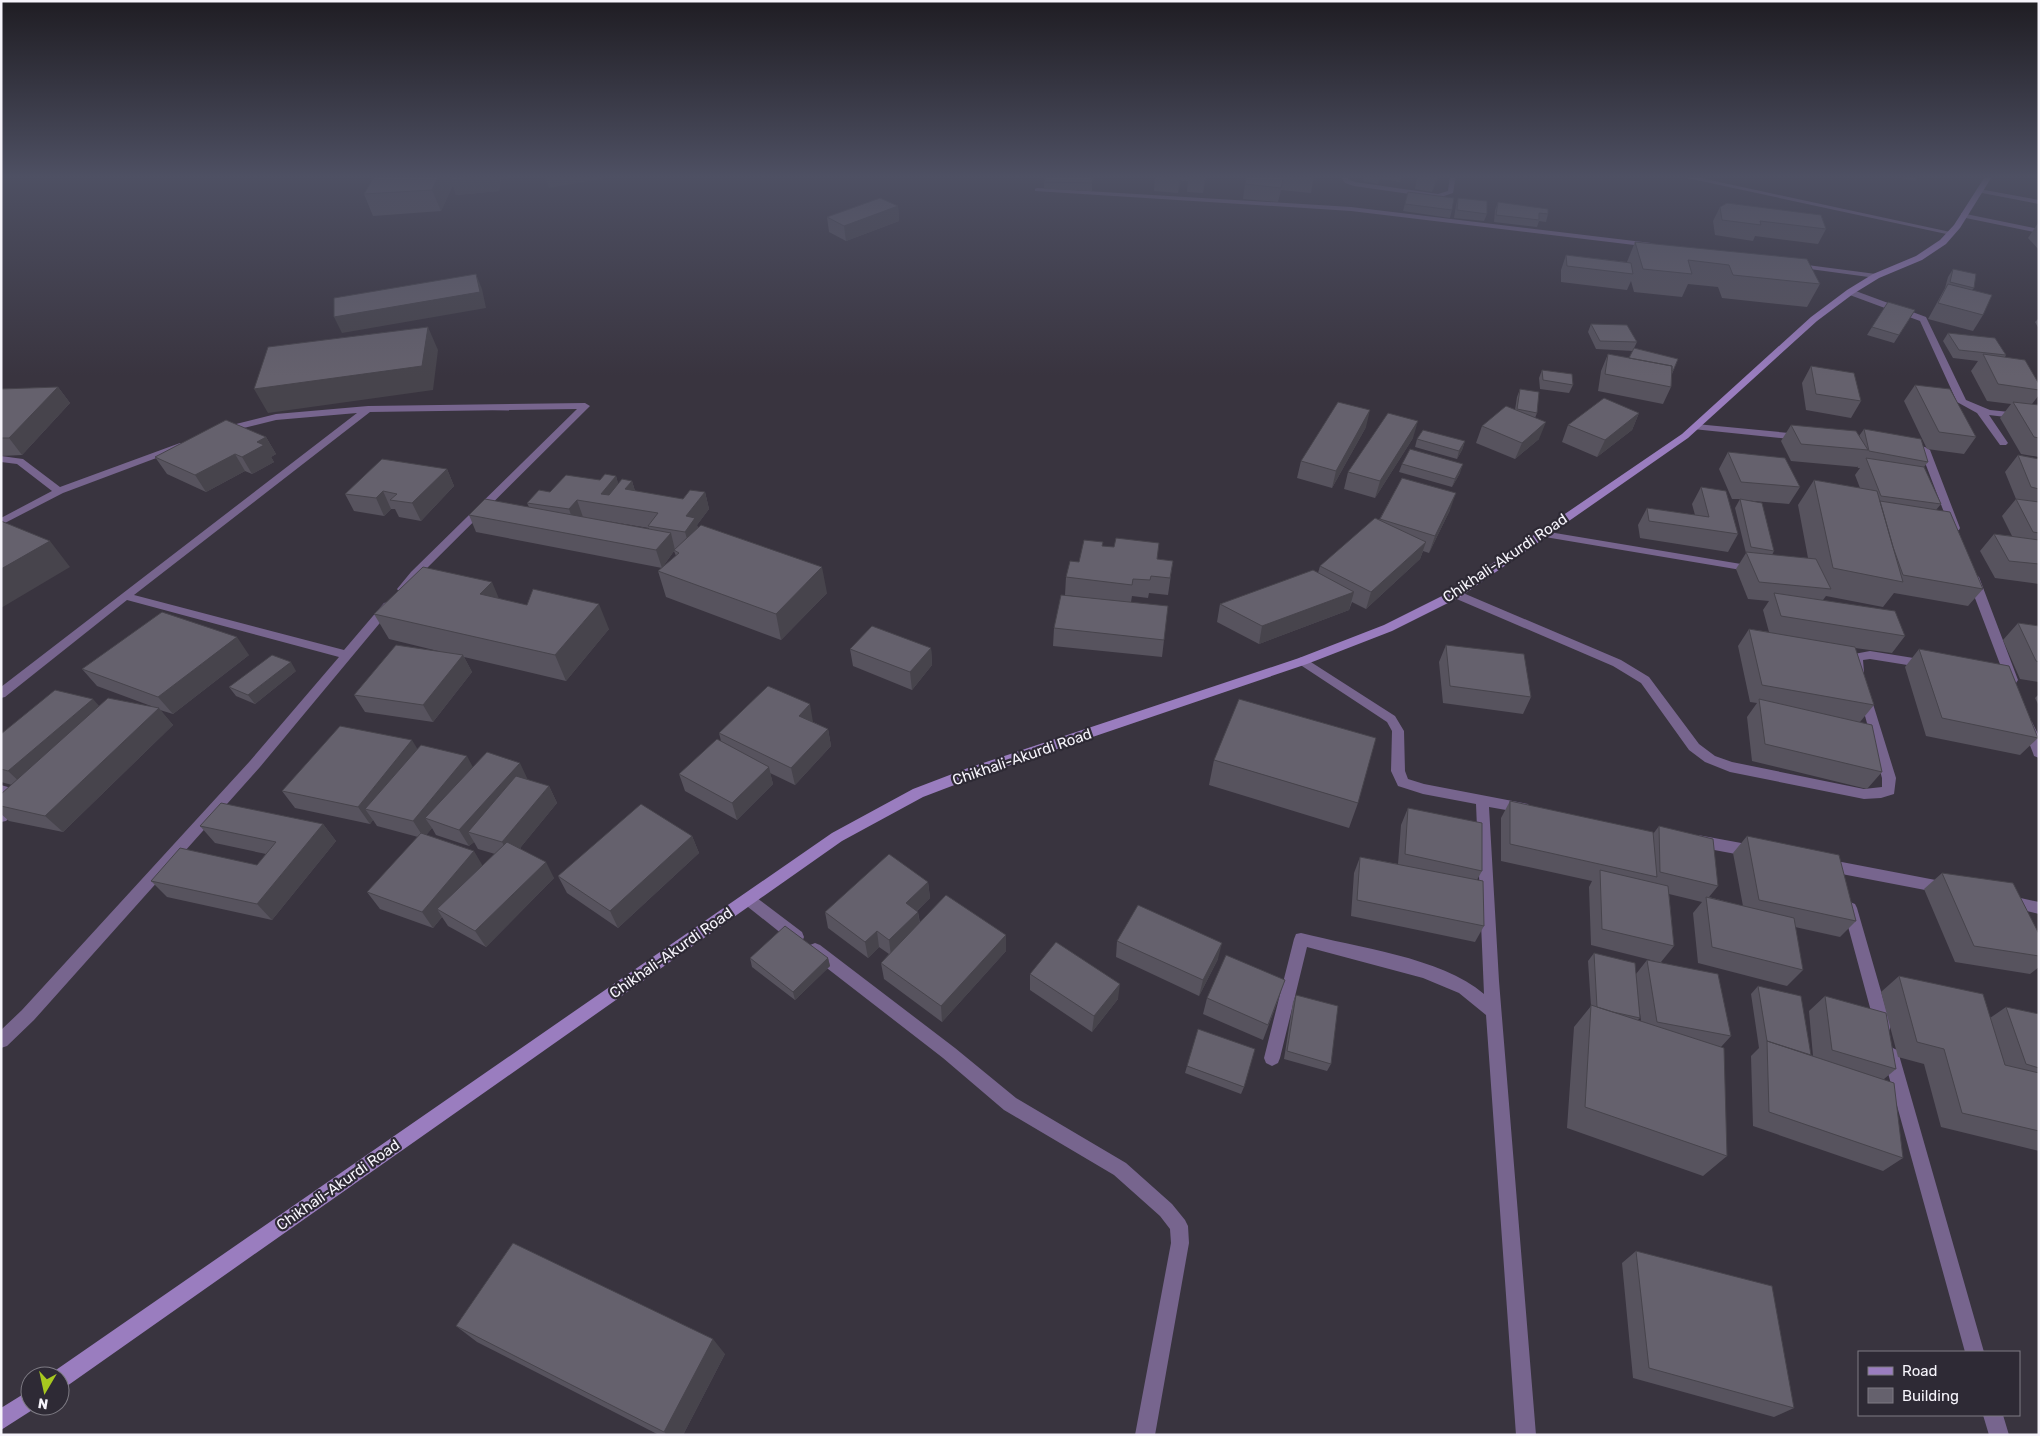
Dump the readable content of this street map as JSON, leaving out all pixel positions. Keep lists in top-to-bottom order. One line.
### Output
{"streets":{"main road":["Chikhali-Akurdi Road"]},"legend":["Road","Building"],"north":"bottom"}
